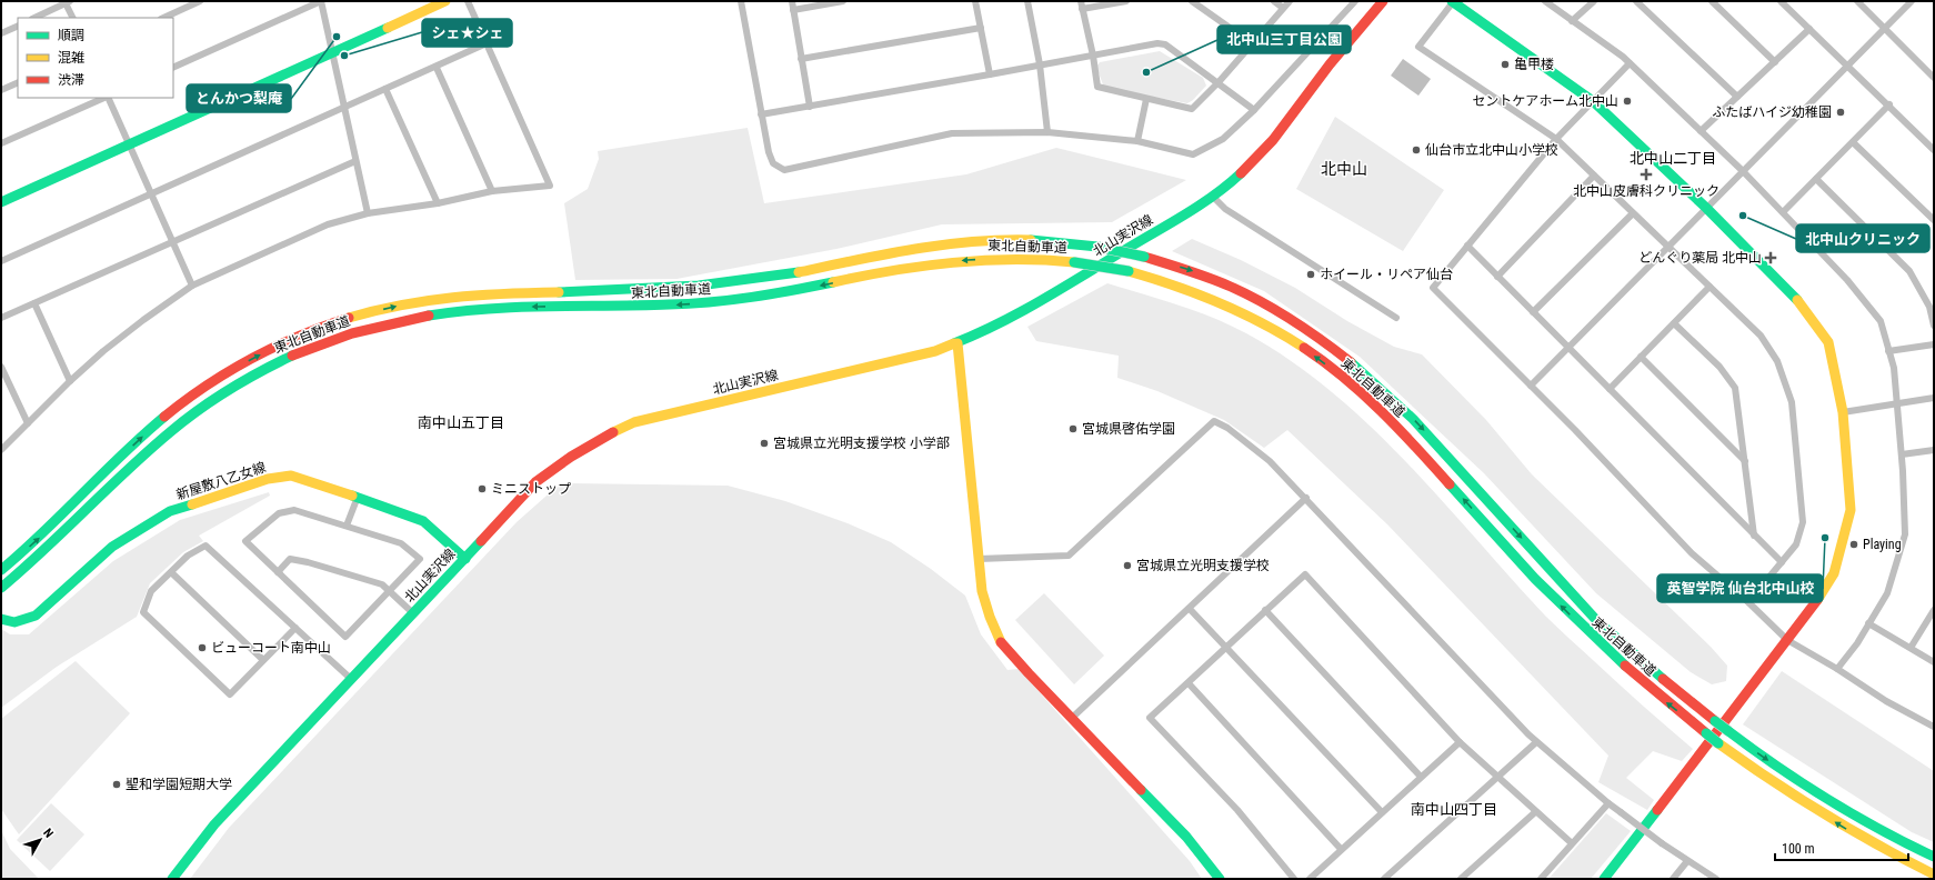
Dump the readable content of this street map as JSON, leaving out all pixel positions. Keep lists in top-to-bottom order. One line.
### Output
{"streets":{"main road":["北山実沢線","東北自動車道","新屋敷八乙女線"]},"crossings":[["北山実沢線","新屋敷八乙女線"]],"districts":["北中山二丁目","北中山","南中山五丁目","南中山四丁目"],"places":{"other":["とんかつ梨庵","シェ★シェ","亀甲楼","北中山三丁目公園","セントケアホーム北中山","ふたばハイジ幼稚園","仙台市立北中山小学校","北中山クリニック","ホイール・リペア仙台","宮城県啓佑学園","宮城県立光明支援学校 小学部","ミニストップ","英智学院 仙台北中山校","Playing","宮城県立光明支援学校","ビューコート南中山","聖和学園短期大学"],"health":["北中山皮膚科クリニック","どんぐり薬局 北中山"]},"legend":["順調","混雑","渋滞"],"scale_bar":"100 m","north":"top right"}
